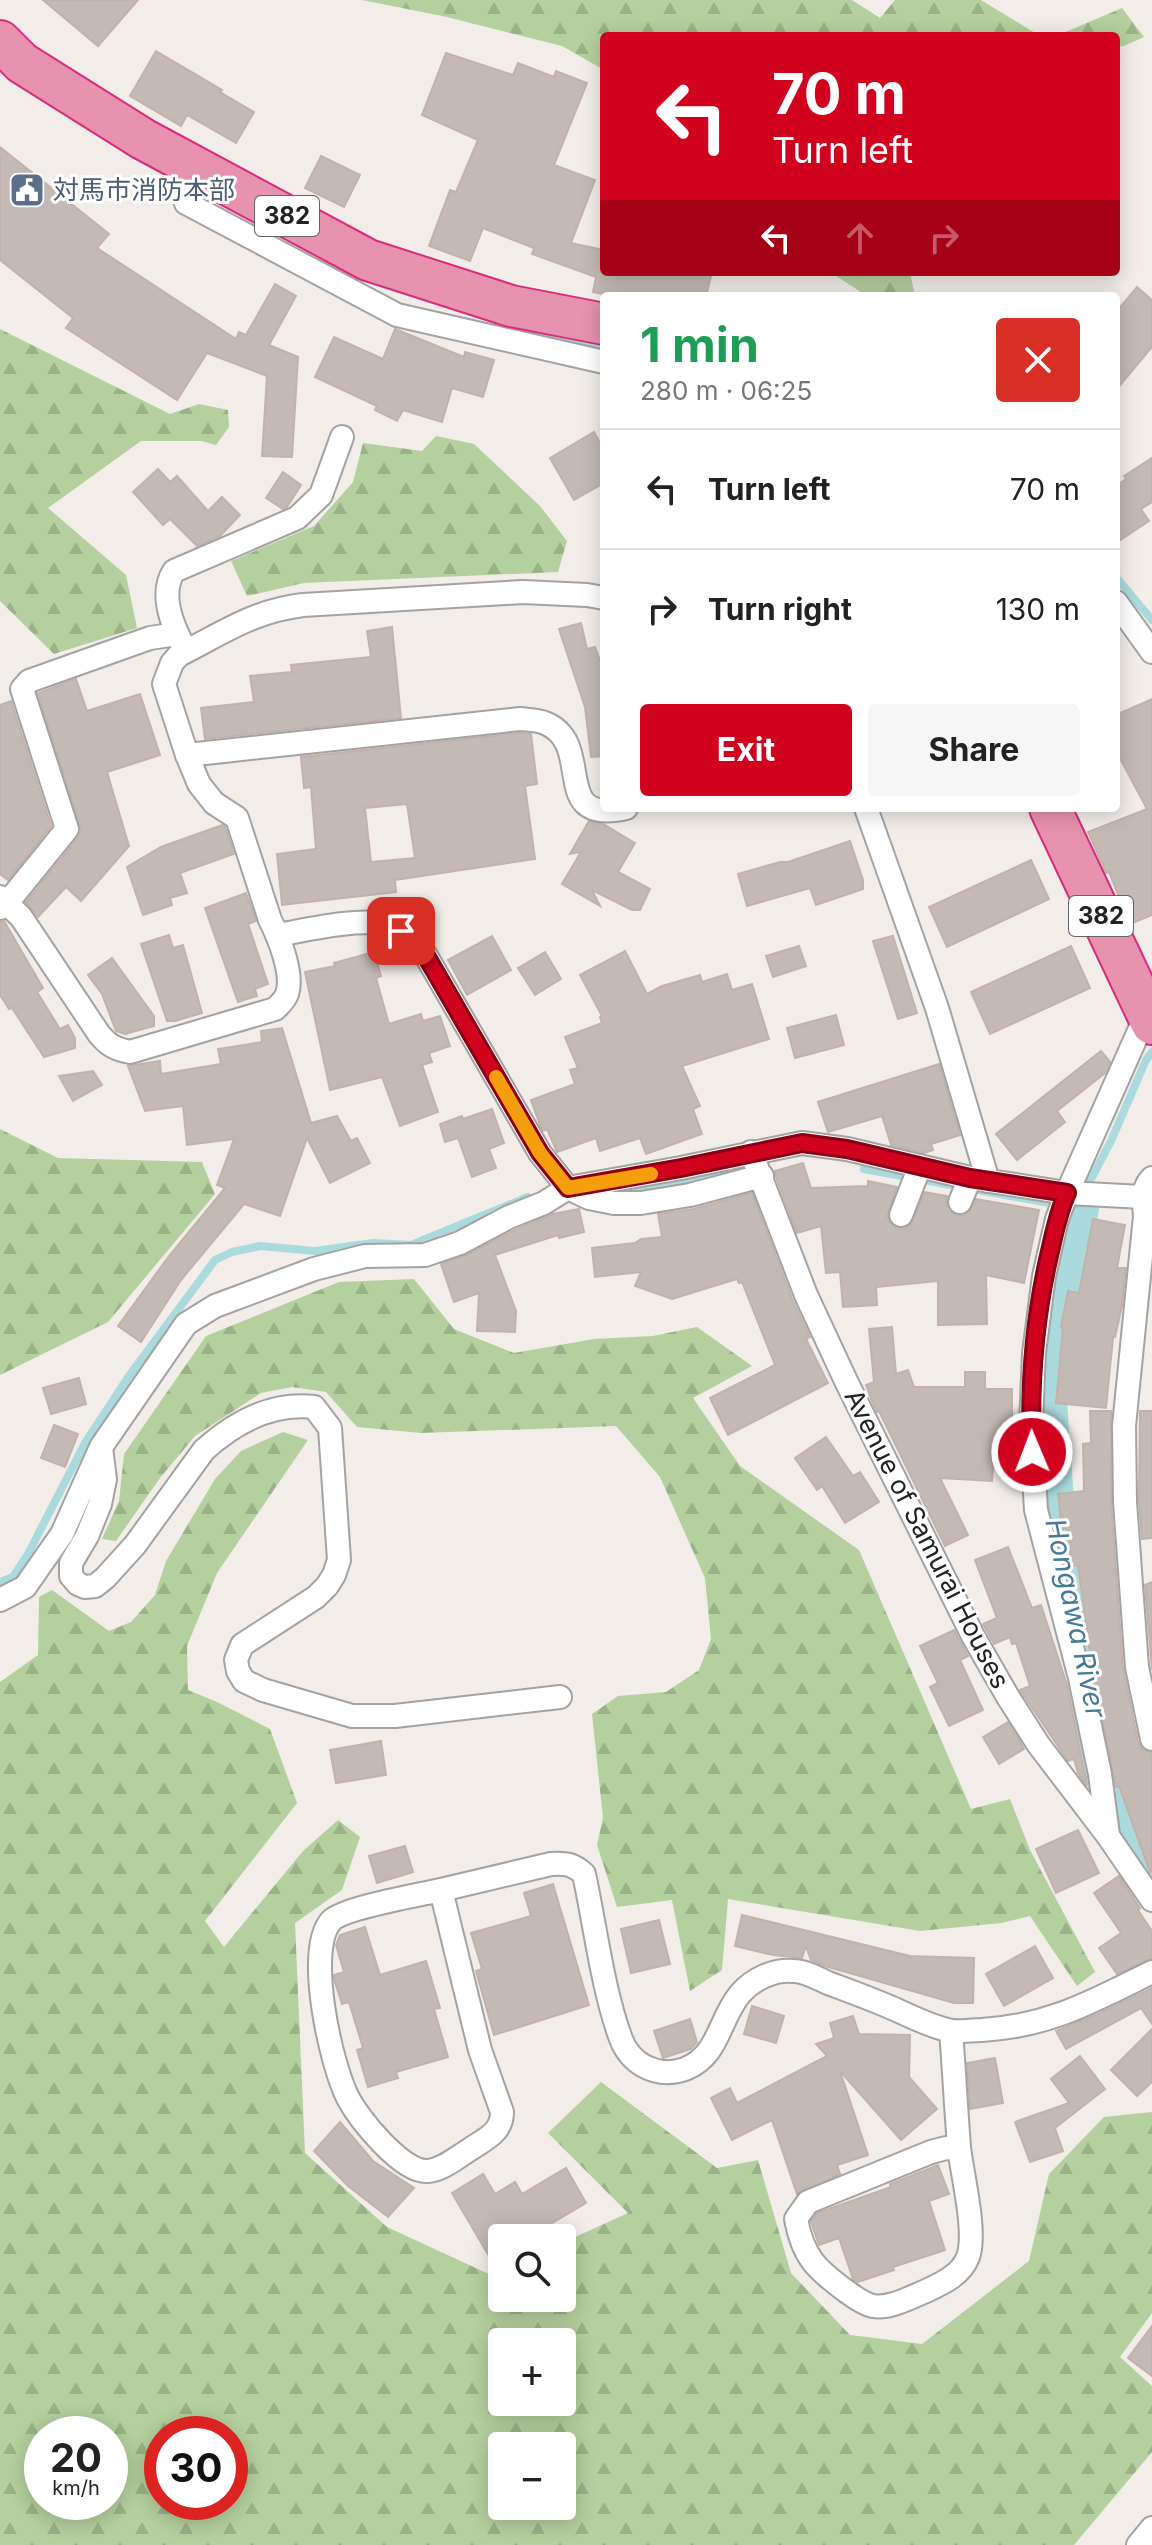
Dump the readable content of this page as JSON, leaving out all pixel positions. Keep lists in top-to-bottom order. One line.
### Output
{"streets":{"highway":["382"],"street":["Avenue of Samurai Houses"]},"water":["Hongawa River"],"places":{"public building":["対馬市消防本部"]},"page":{"turn":["70 m","Turn left"],"heading":["1 min","280 m · 06:25"],"list":[{"name":"Turn left","value":"70 m"},{"name":"Turn right","value":"130 m"}],"buttons":["Exit","Share"],"map_buttons":["+","−"],"speed":"20 km/h","limit":"30"}}
